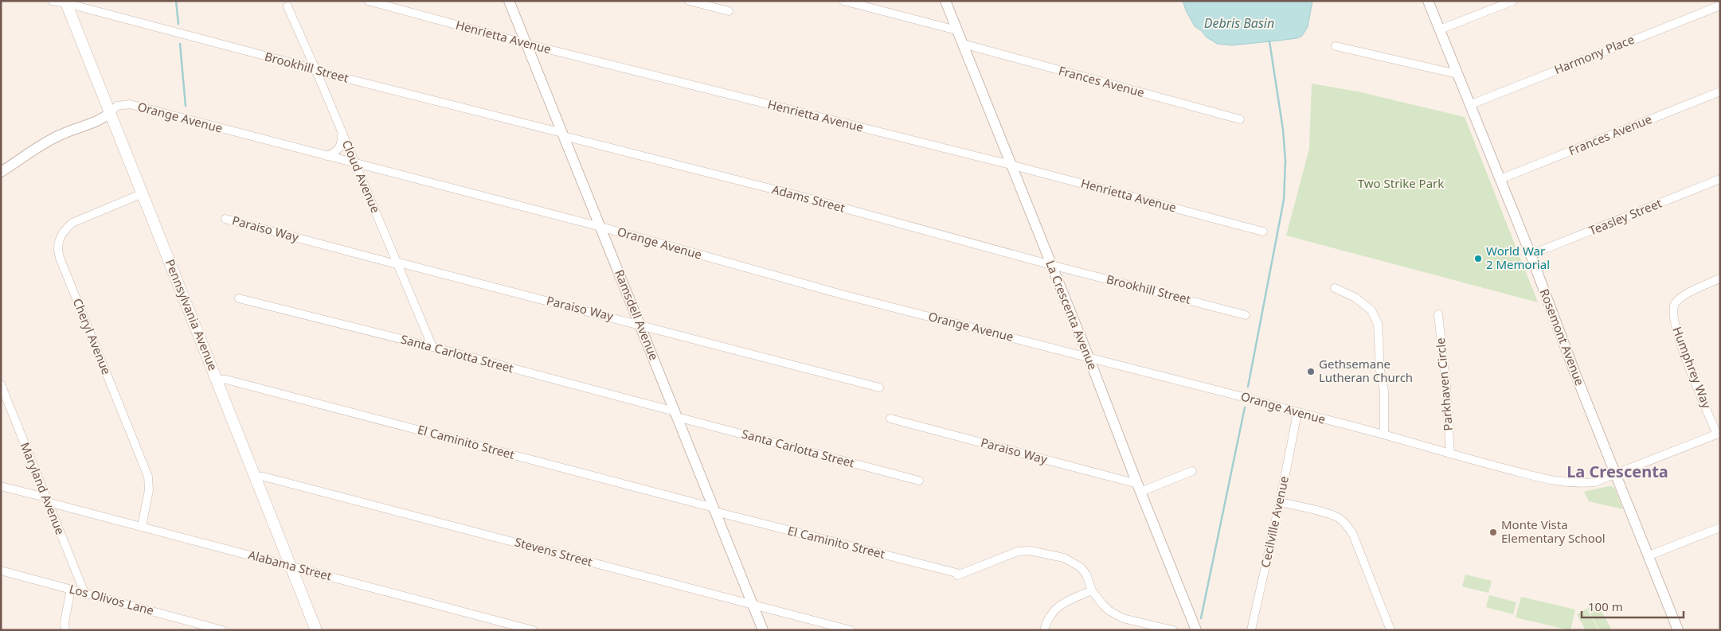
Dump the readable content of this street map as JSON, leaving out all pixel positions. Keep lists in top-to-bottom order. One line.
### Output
{"streets":{"main road":["Pennsylvania Avenue"],"street":["Henrietta Avenue","Harmony Place","Brookhill Street","Frances Avenue","Orange Avenue","Cloud Avenue","Adams Street","Teasley Street","Paraiso Way","Ramsdell Avenue","La Crescenta Avenue","Cheryl Avenue","Rosemont Avenue","Santa Carlotta Street","Humphrey Way","Parkhaven Circle","El Caminito Street","Maryland Avenue","Cecilville Avenue","Stevens Street","Alabama Street","Los Olivos Lane"]},"crossings":[["Henrietta Avenue","Ramsdell Avenue"],["Henrietta Avenue","La Crescenta Avenue"],["Harmony Place","Rosemont Avenue"],["Brookhill Street","Cloud Avenue"],["Brookhill Street","Adams Street"],["Brookhill Street","Pennsylvania Avenue"],["Brookhill Street","Ramsdell Avenue"],["Brookhill Street","La Crescenta Avenue"],["Frances Avenue","La Crescenta Avenue"],["Frances Avenue","Rosemont Avenue"],["Orange Avenue","Cloud Avenue"],["Orange Avenue","Pennsylvania Avenue"],["Orange Avenue","Ramsdell Avenue"],["Orange Avenue","La Crescenta Avenue"],["Orange Avenue","Rosemont Avenue"],["Orange Avenue","Humphrey Way"],["Orange Avenue","Parkhaven Circle"],["Orange Avenue","Cecilville Avenue"],["Cloud Avenue","Paraiso Way"],["Cloud Avenue","Santa Carlotta Street"],["Adams Street","Ramsdell Avenue"],["Adams Street","La Crescenta Avenue"],["Teasley Street","Rosemont Avenue"],["Paraiso Way","Ramsdell Avenue"],["Paraiso Way","La Crescenta Avenue"],["Pennsylvania Avenue","Cheryl Avenue"],["Pennsylvania Avenue","El Caminito Street"],["Pennsylvania Avenue","Stevens Street"],["Pennsylvania Avenue","Alabama Street"],["Ramsdell Avenue","Santa Carlotta Street"],["Ramsdell Avenue","El Caminito Street"],["Ramsdell Avenue","Stevens Street"],["Cheryl Avenue","Alabama Street"],["Maryland Avenue","Alabama Street"],["Maryland Avenue","Los Olivos Lane"]],"districts":["La Crescenta"],"water":["Debris Basin"],"parks":["Two Strike Park"],"places":["World War 2 Memorial","Gethsemane Lutheran Church","Monte Vista Elementary School"],"scale_bar":"100 m"}
